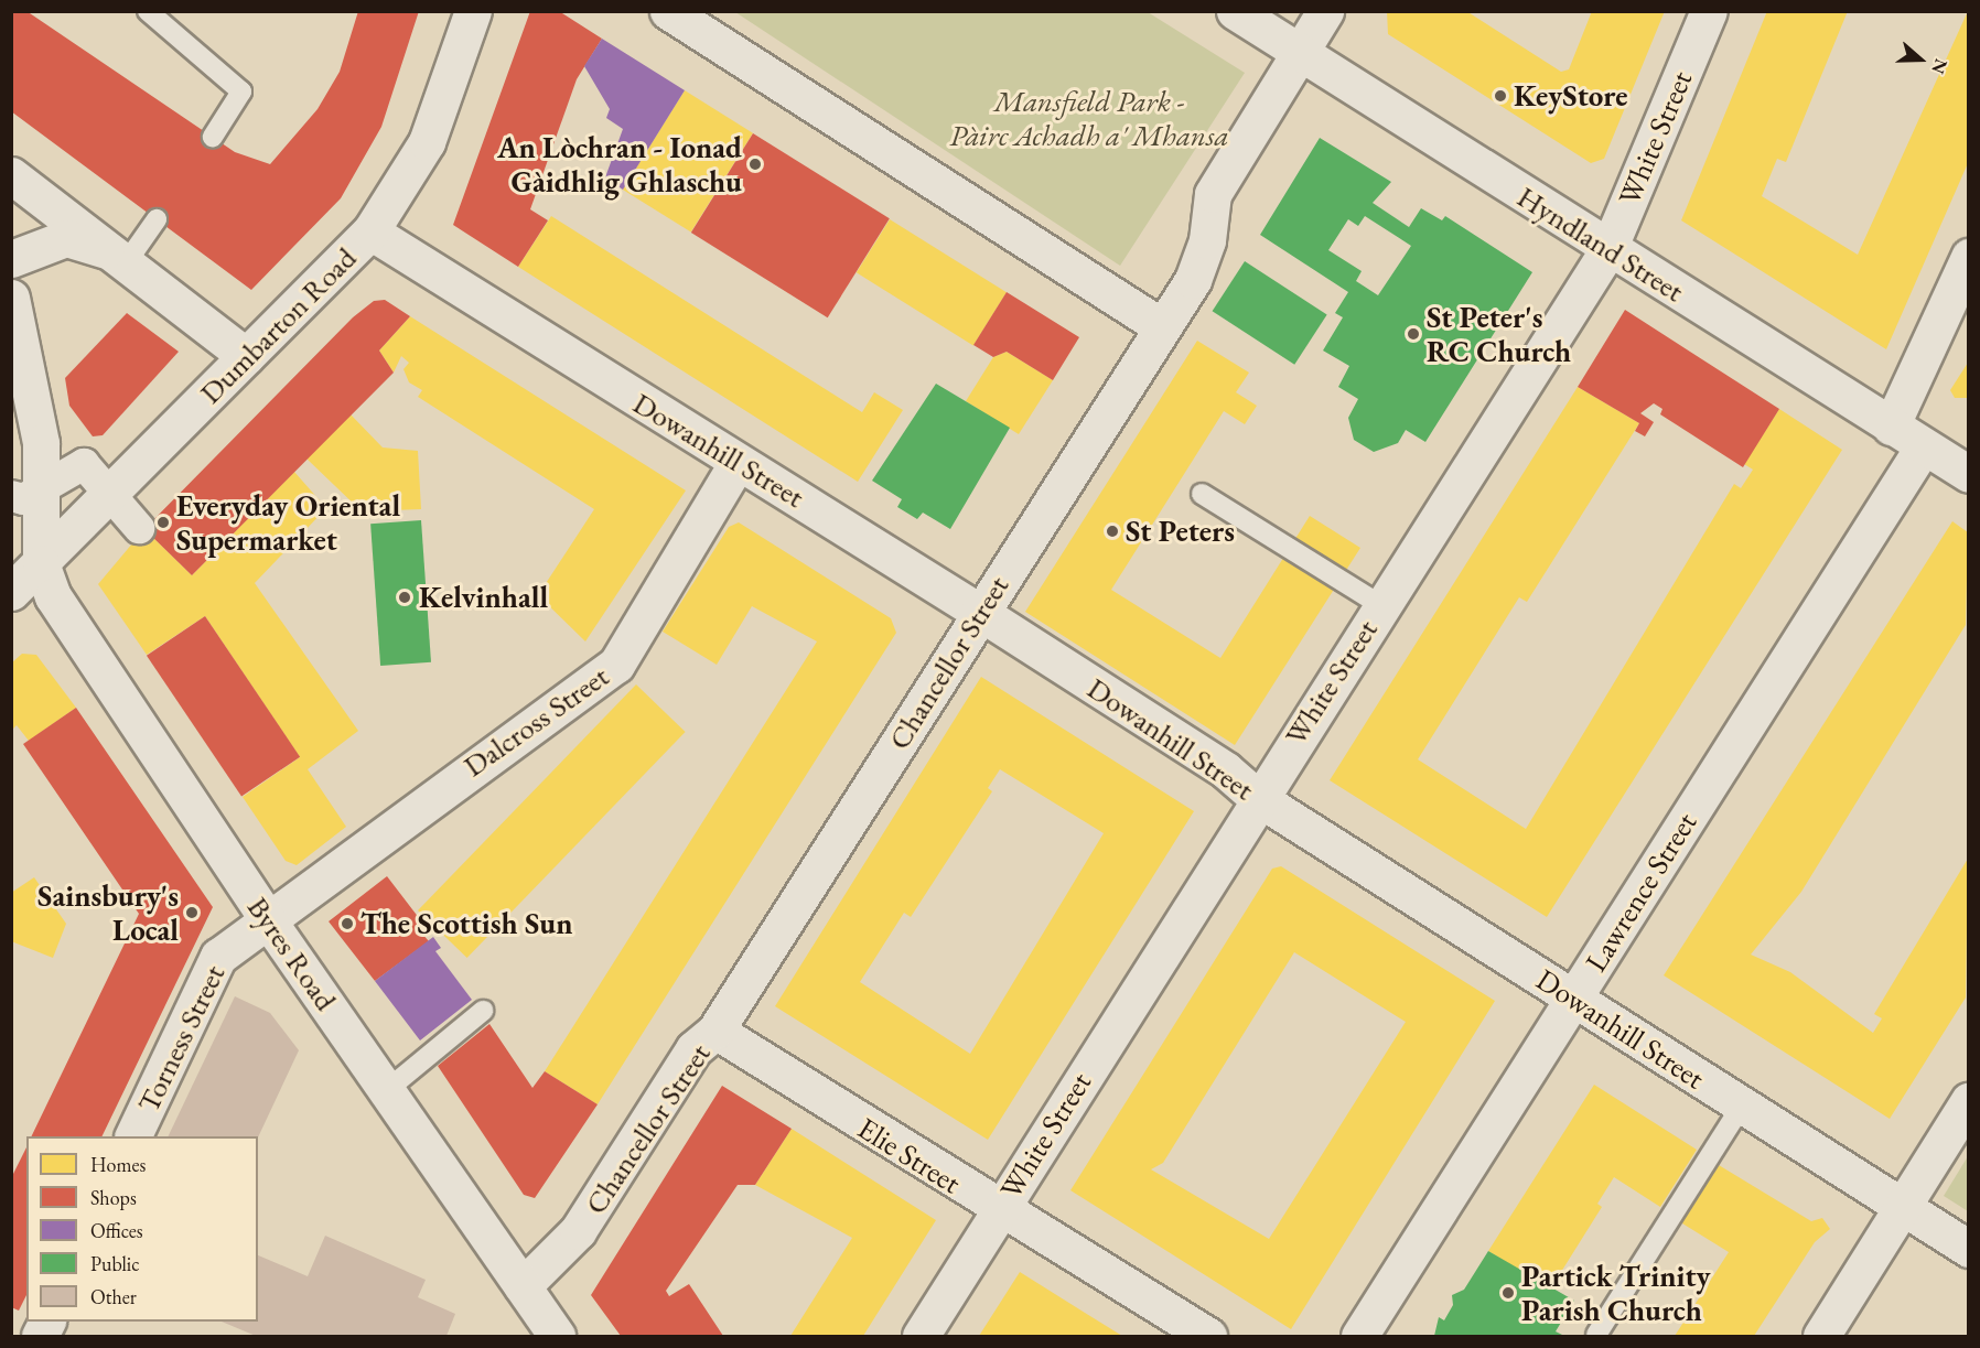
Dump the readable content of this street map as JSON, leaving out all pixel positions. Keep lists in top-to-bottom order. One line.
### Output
{"streets":{"street":["White Street","Hyndland Street","Dumbarton Road","Dowanhill Street","Chancellor Street","Dalcross Street","Lawrence Street","Byres Road","Torness Street","Elie Street"]},"crossings":[["White Street","Hyndland Street"],["White Street","Dowanhill Street"],["White Street","Elie Street"],["Hyndland Street","Chancellor Street"],["Hyndland Street","Lawrence Street"],["Dumbarton Road","Dowanhill Street"],["Dumbarton Road","Byres Road"],["Dowanhill Street","Chancellor Street"],["Dowanhill Street","Dalcross Street"],["Dowanhill Street","Lawrence Street"],["Chancellor Street","Byres Road"],["Chancellor Street","Elie Street"],["Dalcross Street","Byres Road"],["Dalcross Street","Torness Street"],["Byres Road","Torness Street"]],"parks":["Mansfield Park - Pàirc Achadh a' Mhansa"],"places":["KeyStore","An Lòchran - Ionad Gàidhlig Ghlaschu","St Peter's RC Church","Everyday Oriental Supermarket","St Peters","Kelvinhall","Sainsbury's Local","The Scottish Sun","Partick Trinity Parish Church"],"legend":["Homes","Shops","Offices","Public","Other"],"north":"right"}
